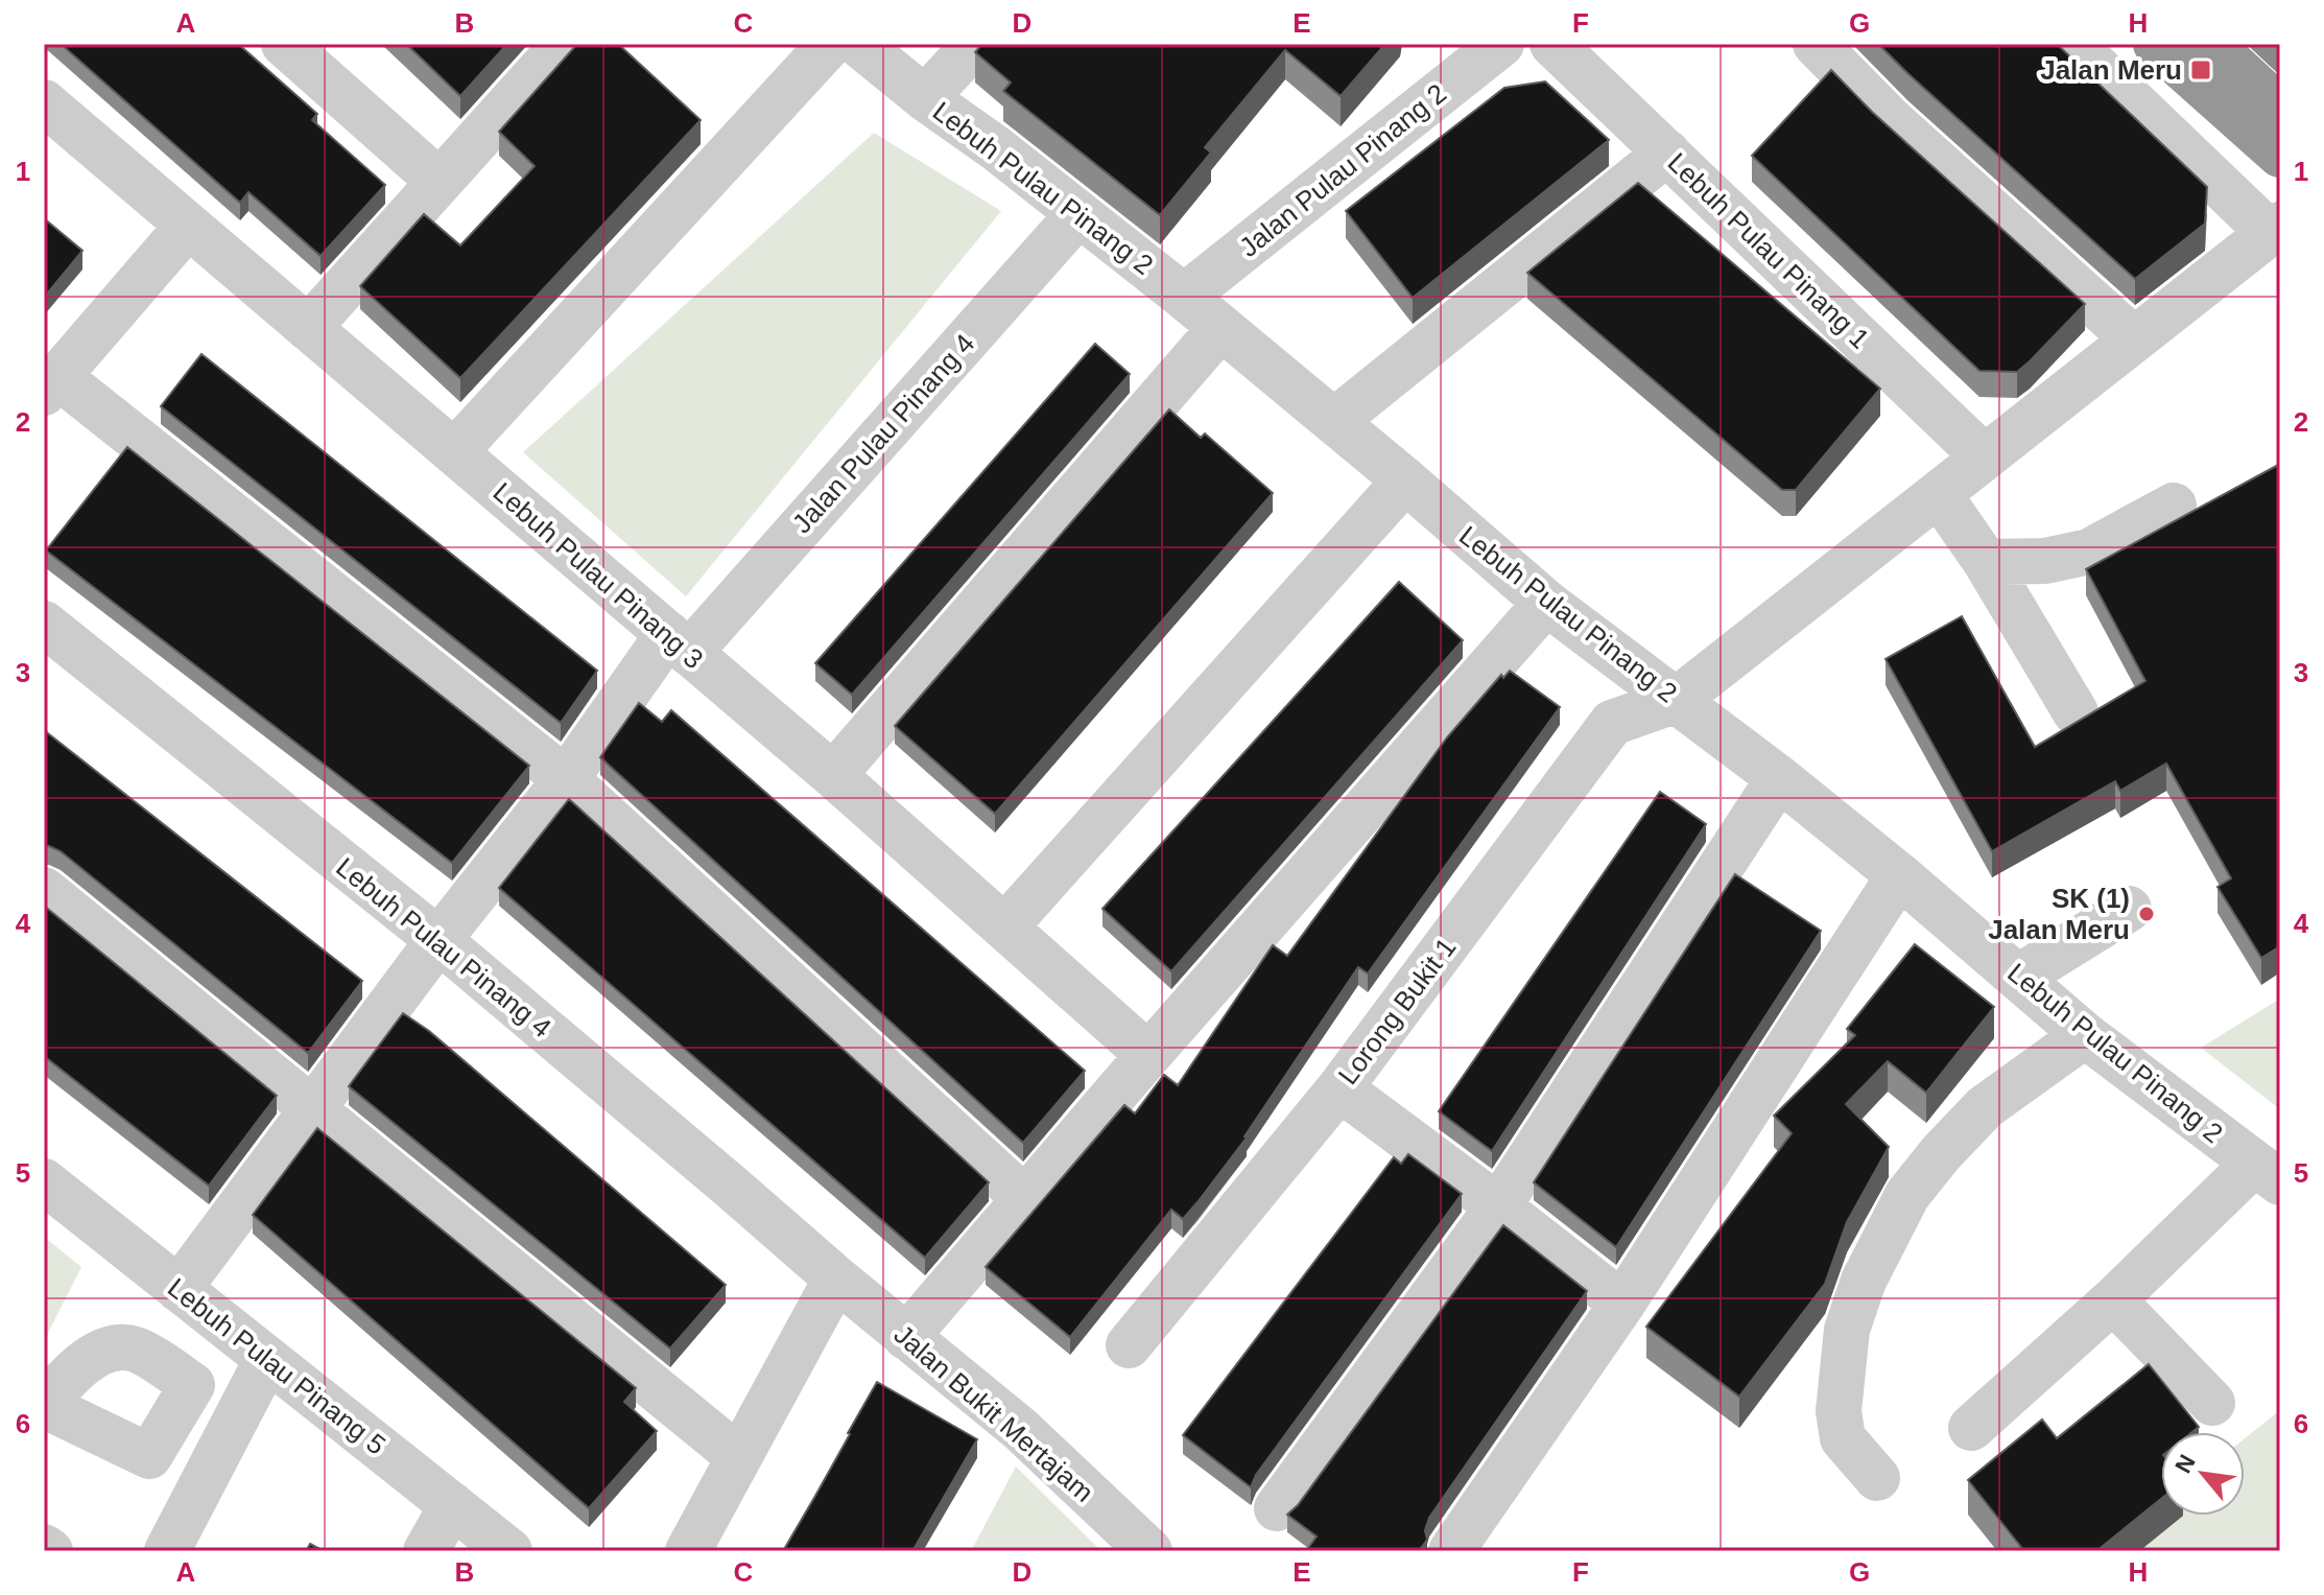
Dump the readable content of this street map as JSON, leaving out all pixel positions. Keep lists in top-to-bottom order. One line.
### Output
{"streets":{"street":["Jalan Pulau Pinang 2","Lebuh Pulau Pinang 2","Lebuh Pulau Pinang 1","Jalan Pulau Pinang 4","Lebuh Pulau Pinang 3","Lebuh Pulau Pinang 4","Lorong Bukit 1","Lebuh Pulau Pinang 5","Jalan Bukit Mertajam"]},"crossings":[["Jalan Pulau Pinang 2","Lebuh Pulau Pinang 2"],["Lebuh Pulau Pinang 2","Jalan Pulau Pinang 4"],["Lebuh Pulau Pinang 2","Lorong Bukit 1"],["Lebuh Pulau Pinang 1","Lorong Bukit 1"],["Jalan Pulau Pinang 4","Lebuh Pulau Pinang 3"],["Jalan Pulau Pinang 4","Lebuh Pulau Pinang 4"],["Jalan Pulau Pinang 4","Lebuh Pulau Pinang 5"],["Lebuh Pulau Pinang 4","Jalan Bukit Mertajam"]],"places":{"transit":["Jalan Meru"],"other":["SK (1) Jalan Meru"]},"north":"top left","grid":{"columns":["A","B","C","D","E","F","G","H"],"rows":["1","2","3","4","5","6"]}}
